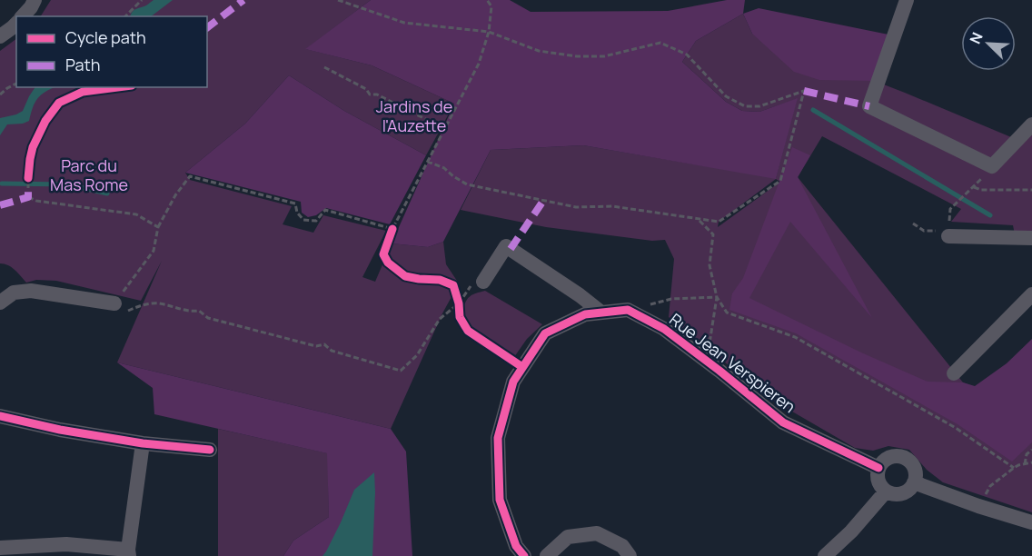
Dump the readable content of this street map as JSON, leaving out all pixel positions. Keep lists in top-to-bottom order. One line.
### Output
{"streets":{"street":["Rue Jean Verspieren"]},"parks":["Jardins de l'Auzette","Parc du Mas Rome"],"legend":["Cycle path","Path"],"north":"top left"}
